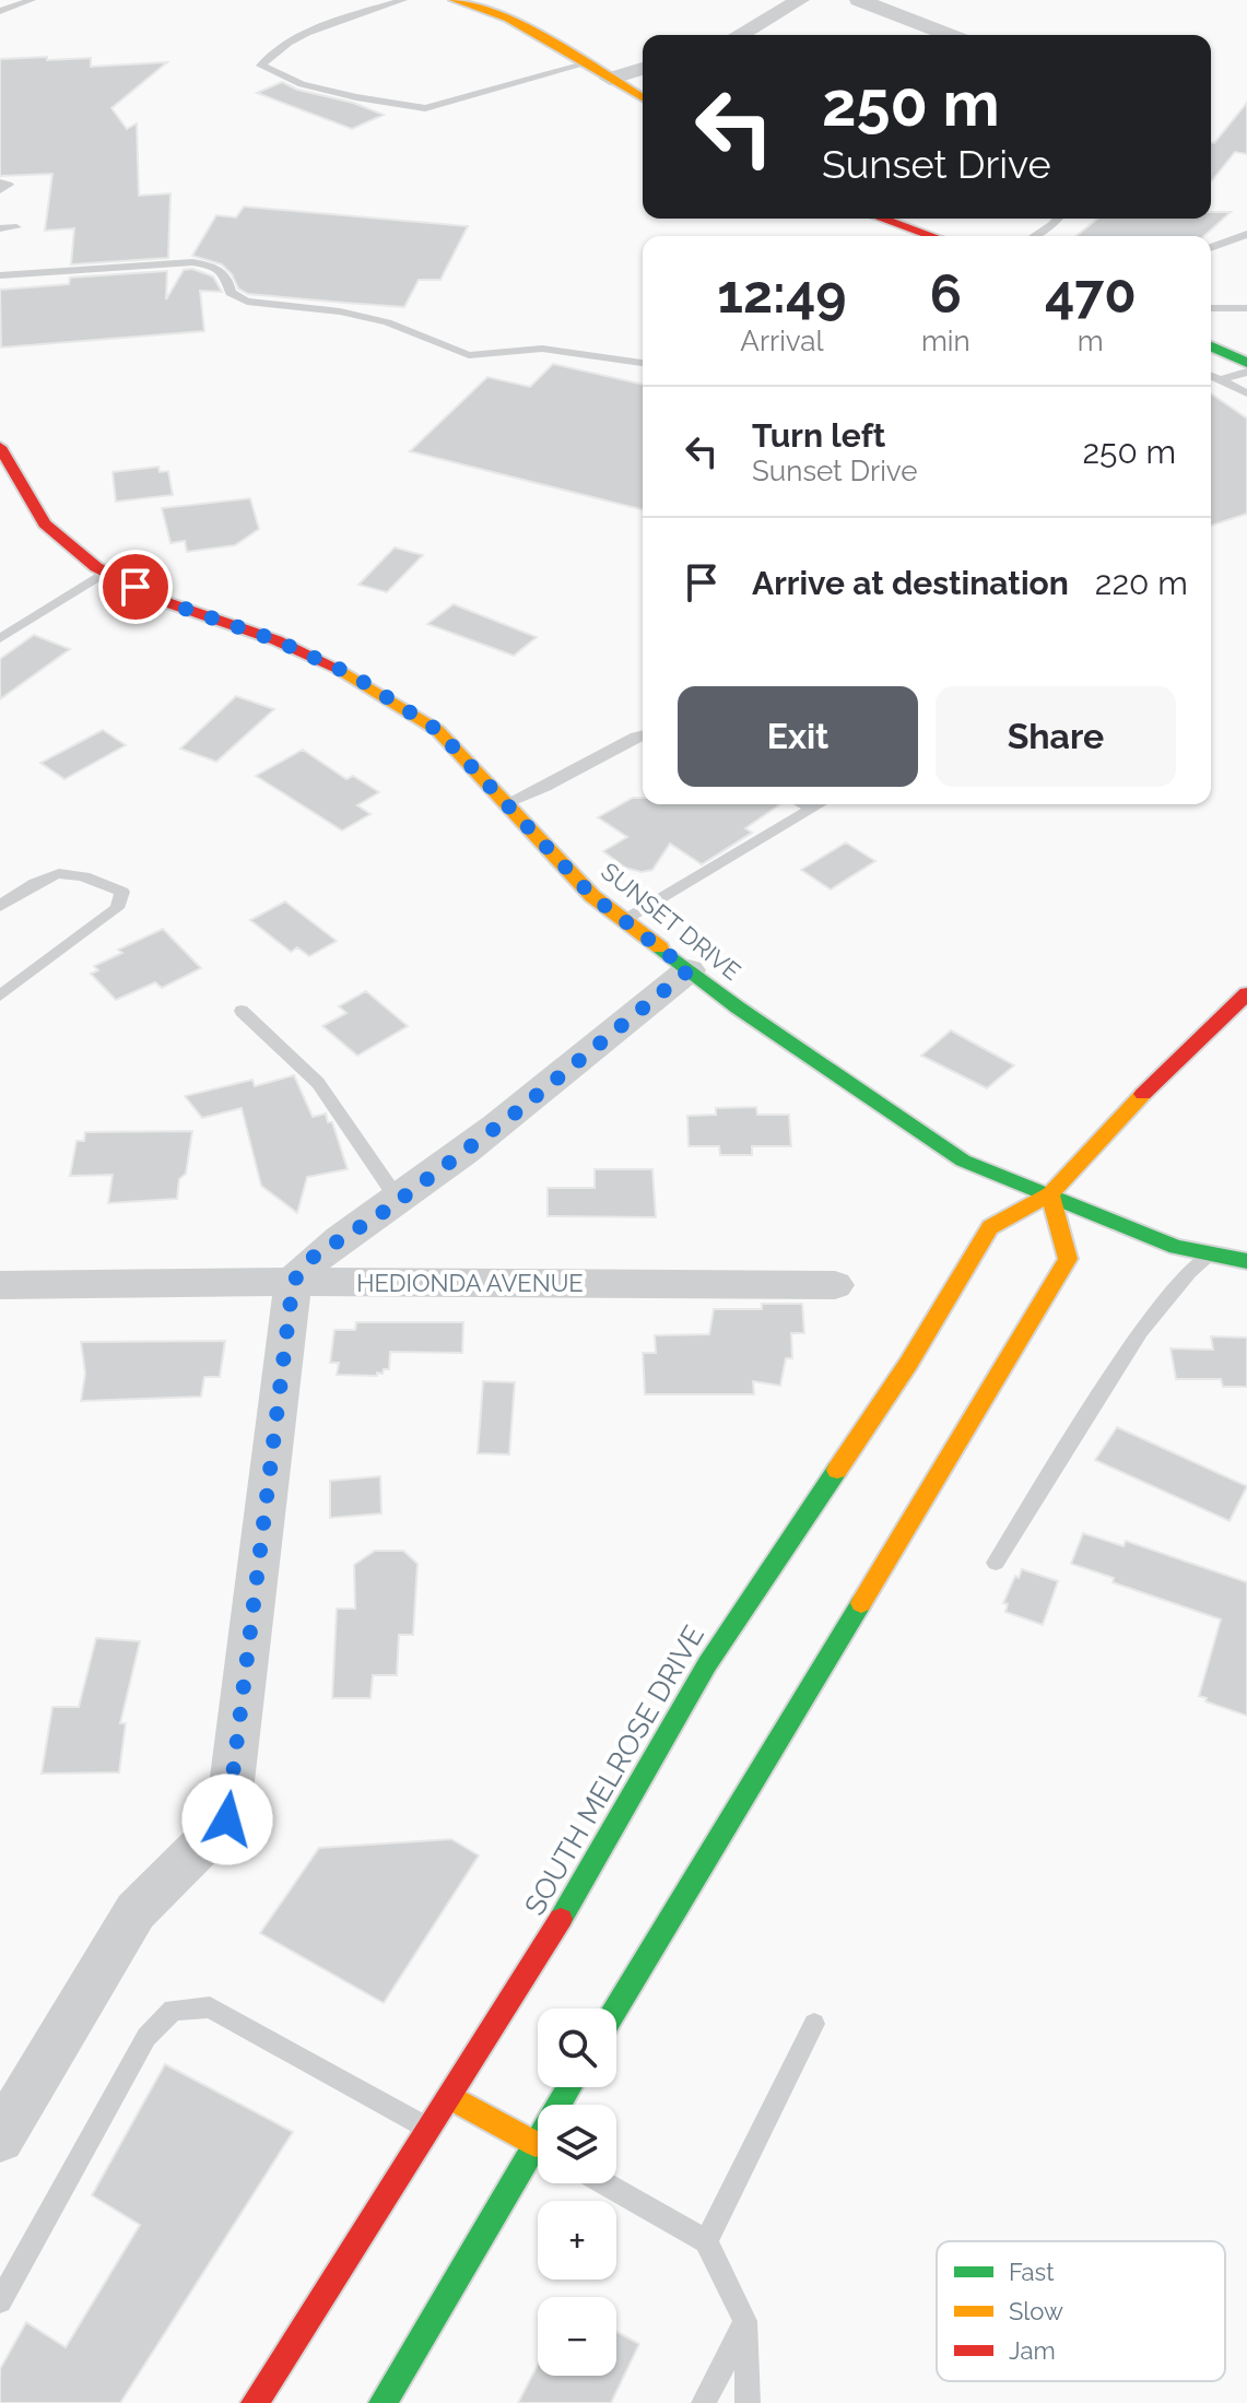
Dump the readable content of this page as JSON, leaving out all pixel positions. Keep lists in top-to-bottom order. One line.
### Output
{"streets":{"main road":["SUNSET DRIVE","SOUTH MELROSE DRIVE"],"street":["HEDIONDA AVENUE"]},"crossings":[["SUNSET DRIVE","SOUTH MELROSE DRIVE"]],"legend":["Fast","Slow","Jam"],"page":{"turn":["250 m","Sunset Drive"],"eta":["12:49","Arrival","6","min","470","m"],"list":[{"name":"Turn left","note":"Sunset Drive","value":"250 m"},{"name":"Arrive at destination","value":"220 m"}],"buttons":["Exit","Share"],"map_buttons":["+","−"]}}
